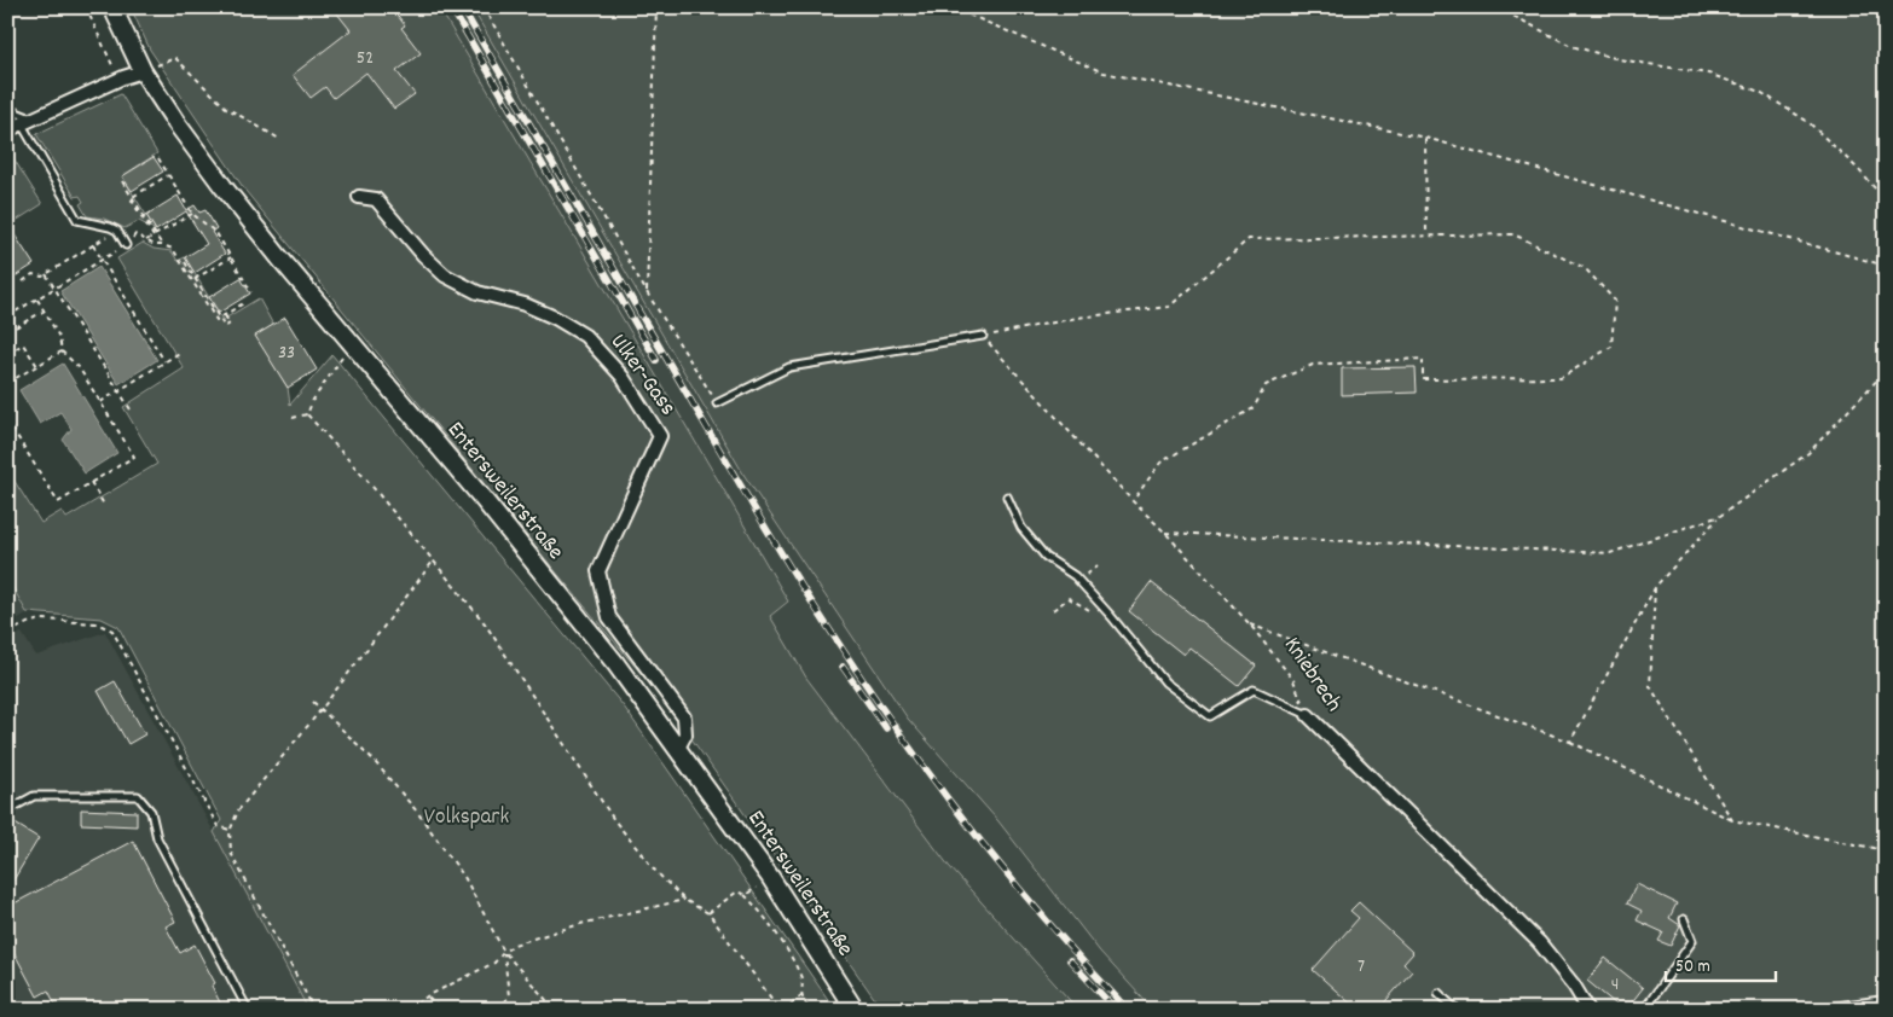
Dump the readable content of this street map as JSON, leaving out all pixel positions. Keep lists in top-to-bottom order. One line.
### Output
{"streets":{"main road":["Entersweilerstraße"],"street":["Ulker-Gass","Kniebrech"]},"crossings":[["Ulker-Gass","Entersweilerstraße"]],"parks":["Volkspark"],"house_numbers":["52","33","7","4"],"scale_bar":"50 m"}
